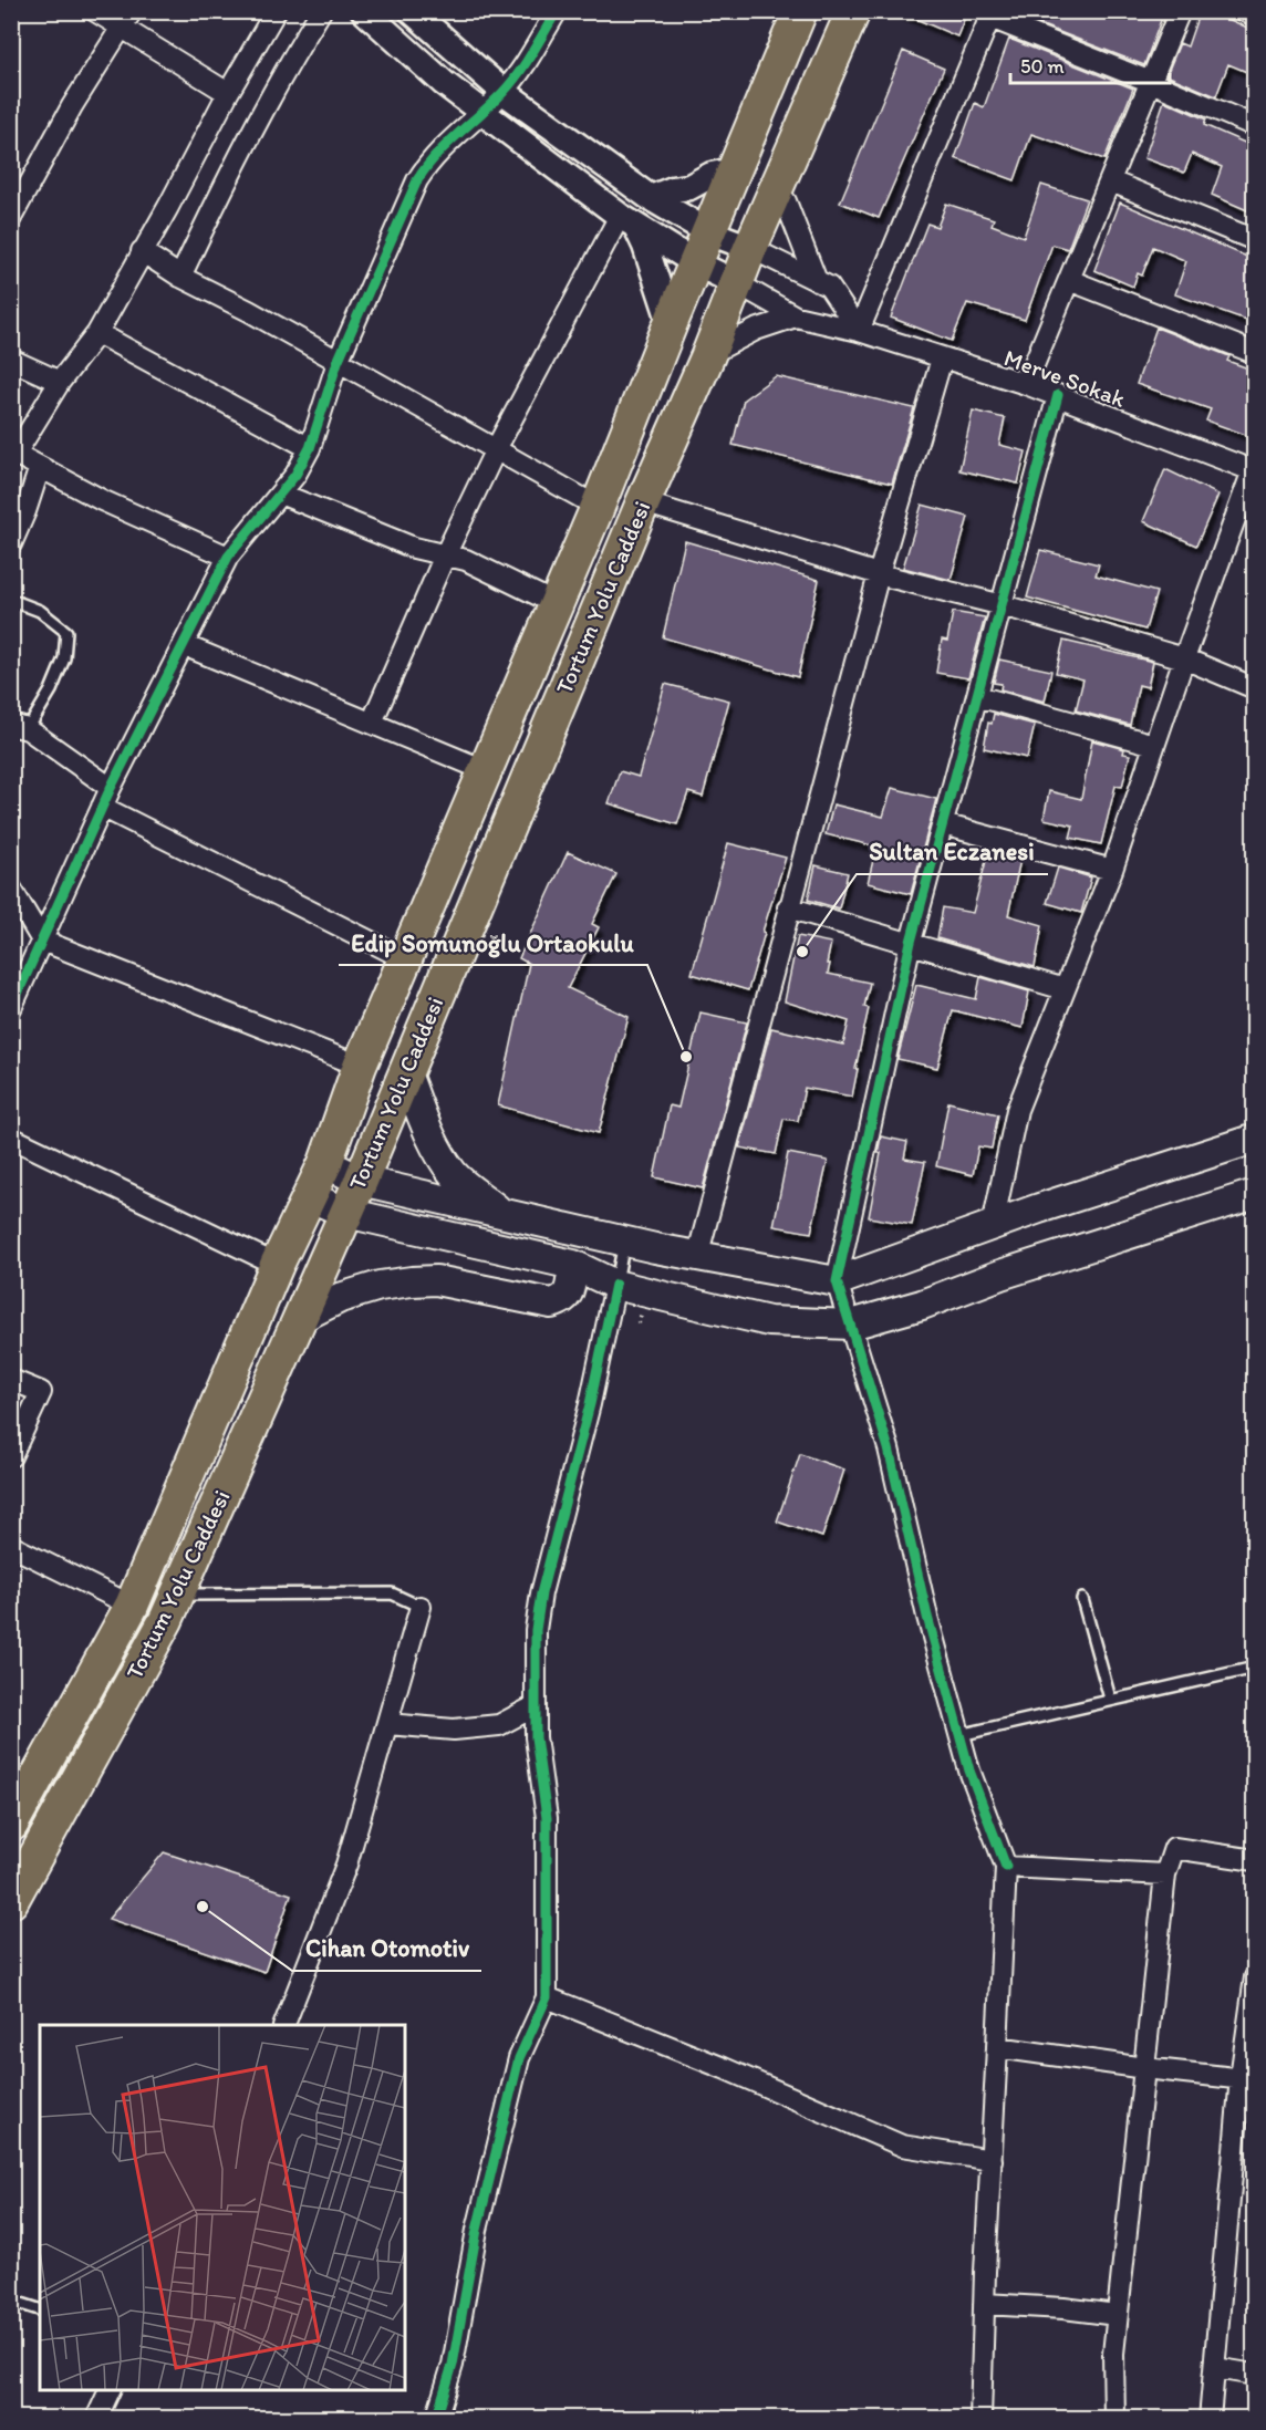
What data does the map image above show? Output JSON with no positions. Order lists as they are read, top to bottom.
{
  "streets": {
    "highway": ["Tortum Yolu Caddesi"],
    "street": ["Merve Sokak"]
  },
  "places": ["Sultan Eczanesi", "Edip Somunoğlu Ortaokulu", "Cihan Otomotiv"],
  "scale_bar": "50 m"
}
